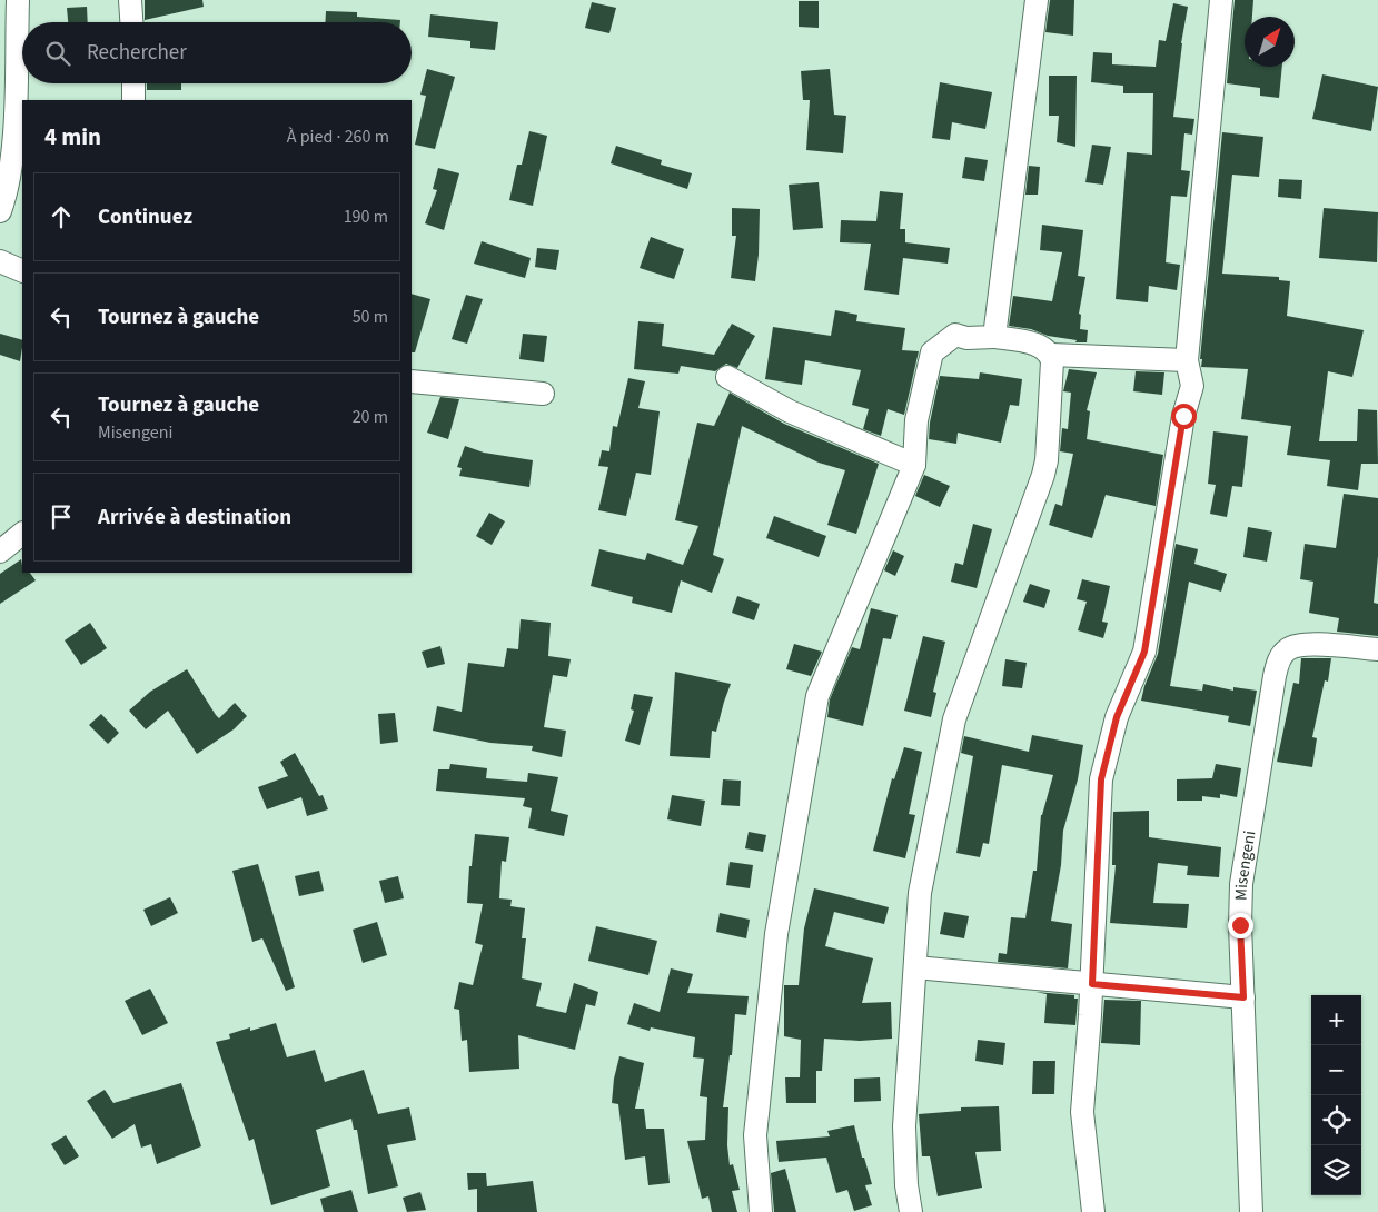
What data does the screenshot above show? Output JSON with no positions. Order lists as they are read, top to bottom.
{
  "streets": {
    "street": ["Misengeni"]
  },
  "north": "top right",
  "page": {
    "search": "Rechercher",
    "heading": ["4 min", "À pied · 260 m"],
    "list": [
      ["Continuez", "190 m"],
      ["Tournez à gauche", "50 m"],
      ["Tournez à gauche", "Misengeni", "20 m"],
      "Arrivée à destination"
    ],
    "map_buttons": ["+", "−"]
  }
}
